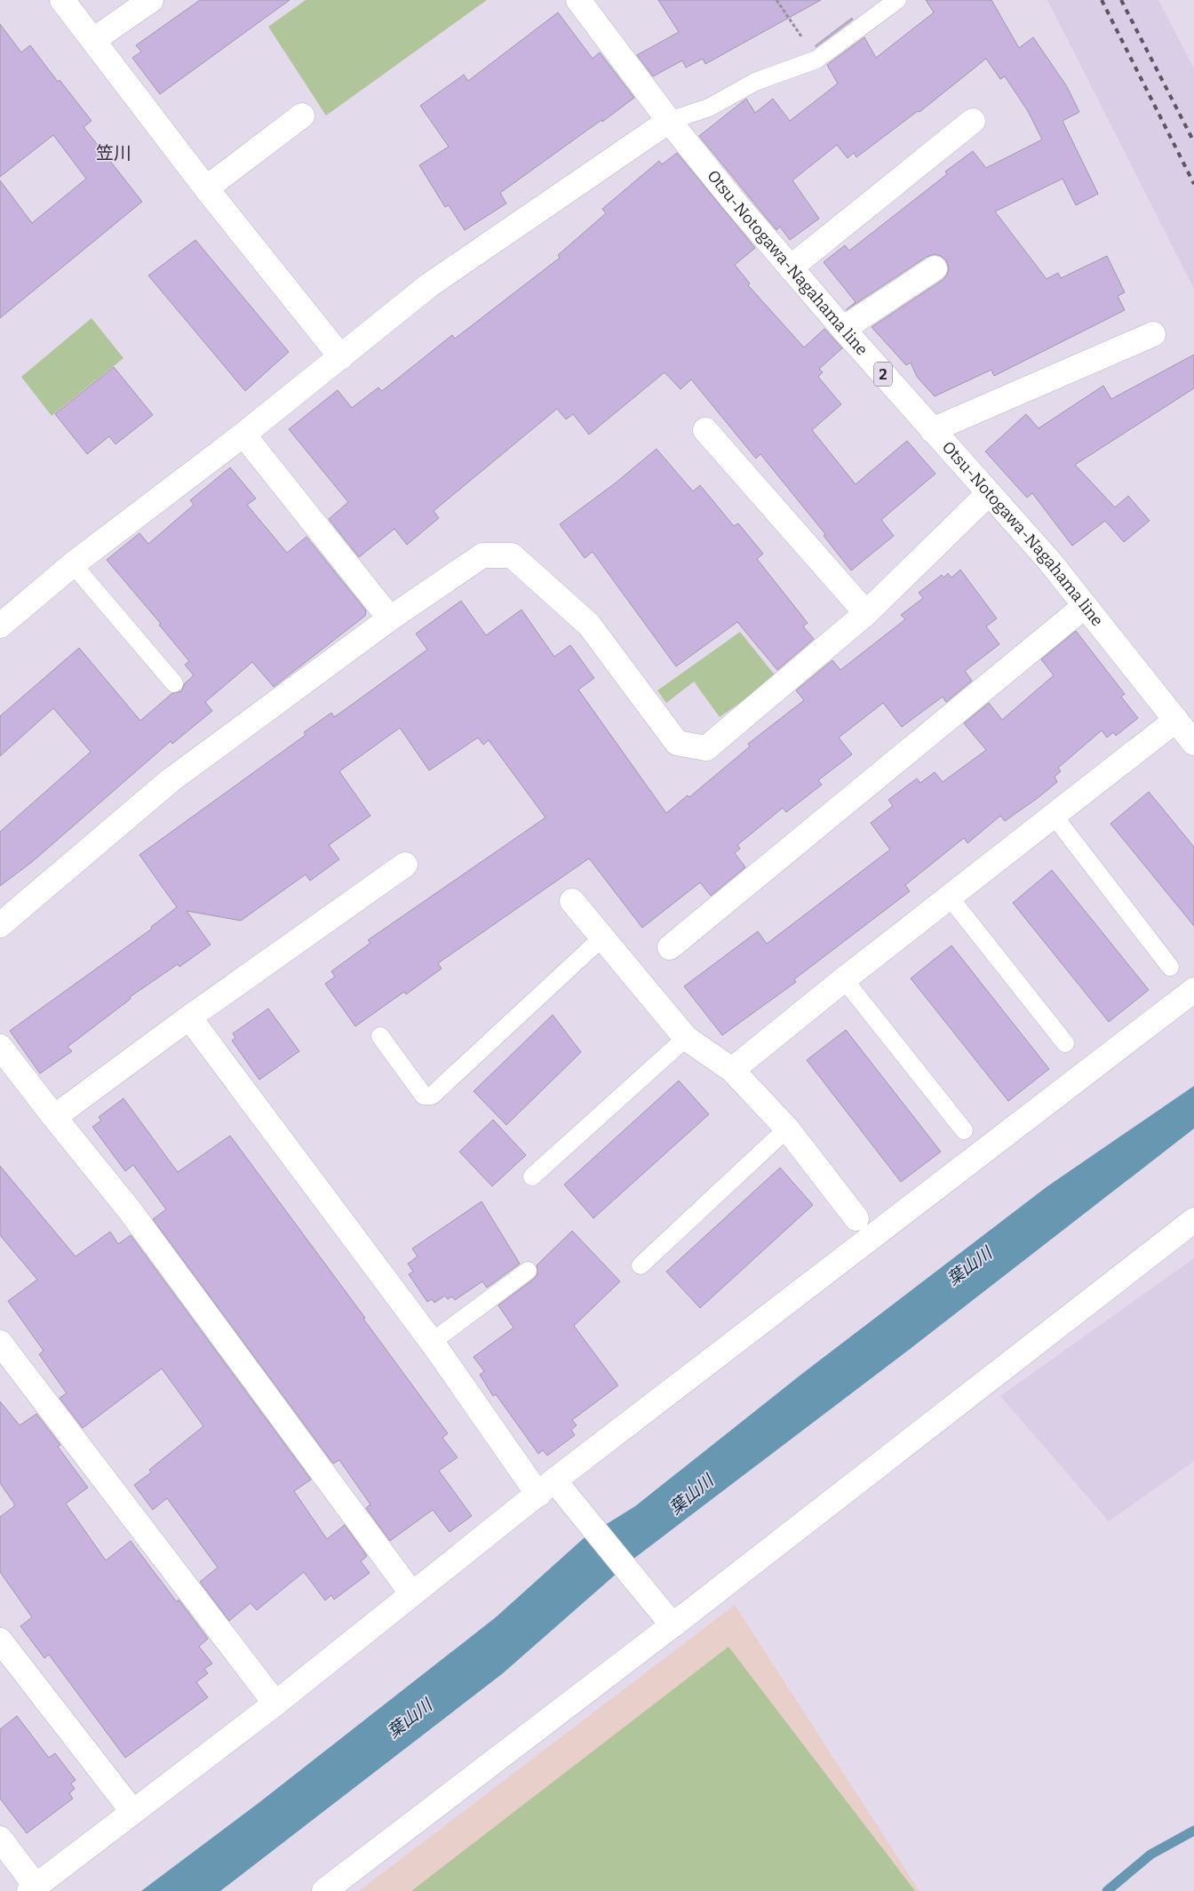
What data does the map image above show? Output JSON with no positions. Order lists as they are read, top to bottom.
{
  "streets": {
    "street": ["Otsu-Notogawa-Nagahama line", "2"]
  },
  "districts": ["笠川"],
  "water": ["葉山川"]
}
